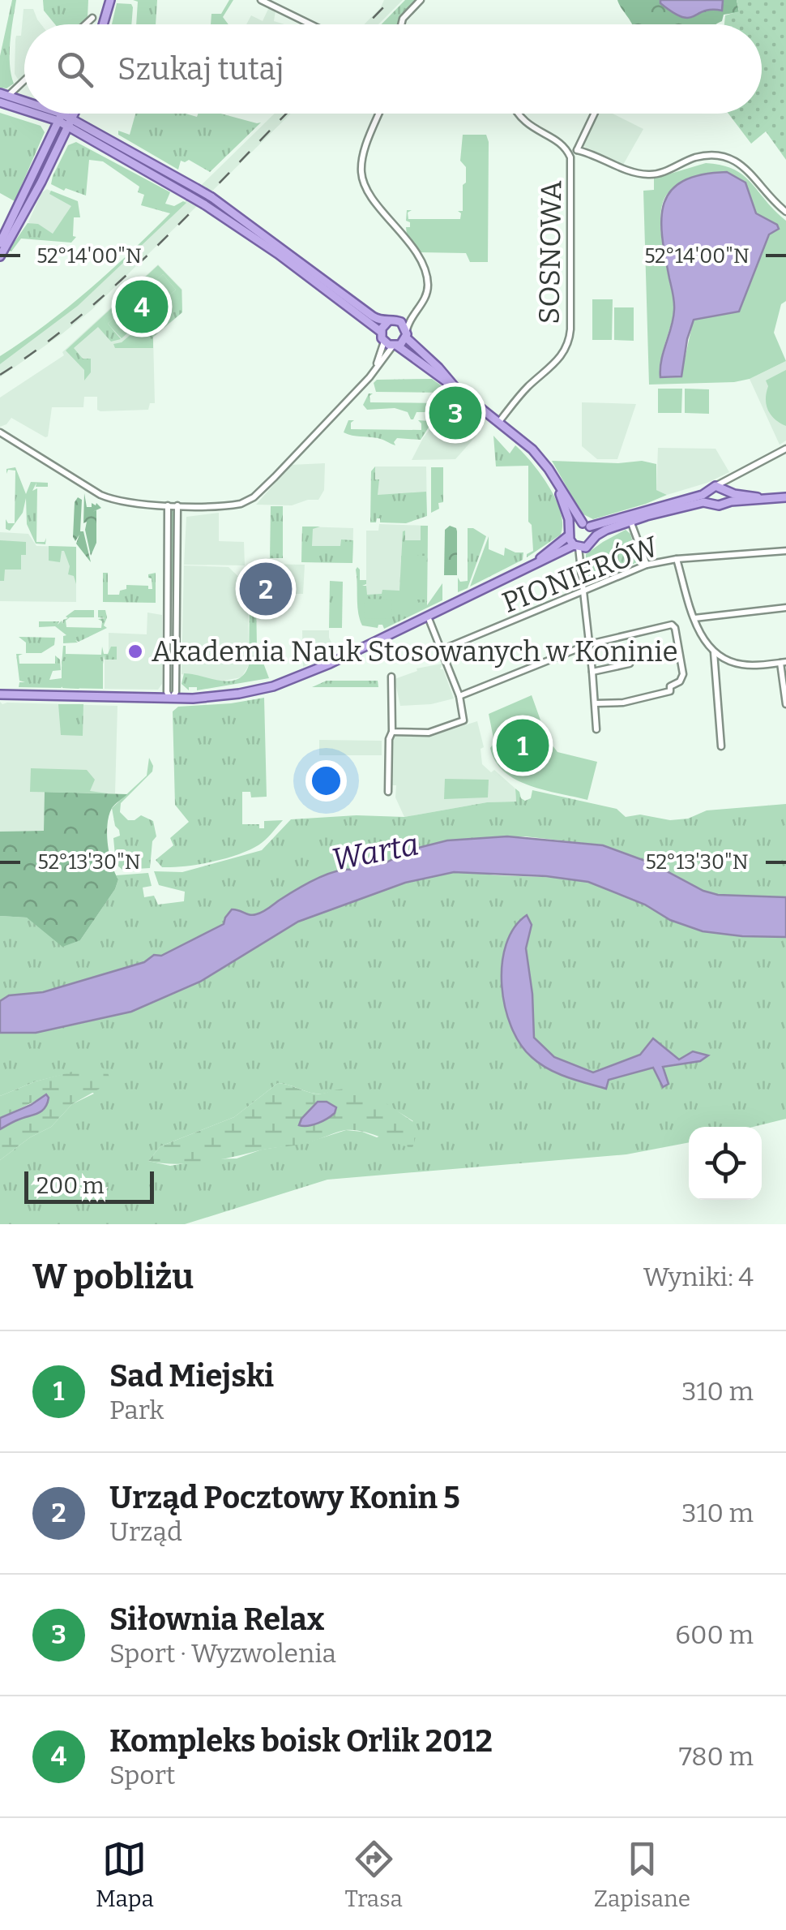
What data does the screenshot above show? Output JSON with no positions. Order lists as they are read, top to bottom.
{
  "streets": {
    "street": ["SOSNOWA", "PIONIERÓW"]
  },
  "water": ["Warta"],
  "places": ["Akademia Nauk Stosowanych w Koninie"],
  "scale_bar": "200 m",
  "page": {
    "search": "Szukaj tutaj",
    "pins": [
      "4",
      "3",
      "2",
      "1"
    ],
    "scale": "200 m",
    "heading": ["W pobliżu", "Wyniki: 4"],
    "list": [
      {
        "mark": "1",
        "name": "Sad Miejski",
        "note": "Park",
        "value": "310 m"
      },
      {
        "mark": "2",
        "name": "Urząd Pocztowy Konin 5",
        "note": "Urząd",
        "value": "310 m"
      },
      {
        "mark": "3",
        "name": "Siłownia Relax",
        "note": "Sport · Wyzwolenia",
        "value": "600 m"
      },
      {
        "mark": "4",
        "name": "Kompleks boisk Orlik 2012",
        "note": "Sport",
        "value": "780 m"
      }
    ],
    "nav": ["Mapa", "Trasa", "Zapisane"]
  },
  "coordinates": ["52°14'00\"N", "52°13'30\"N"]
}
